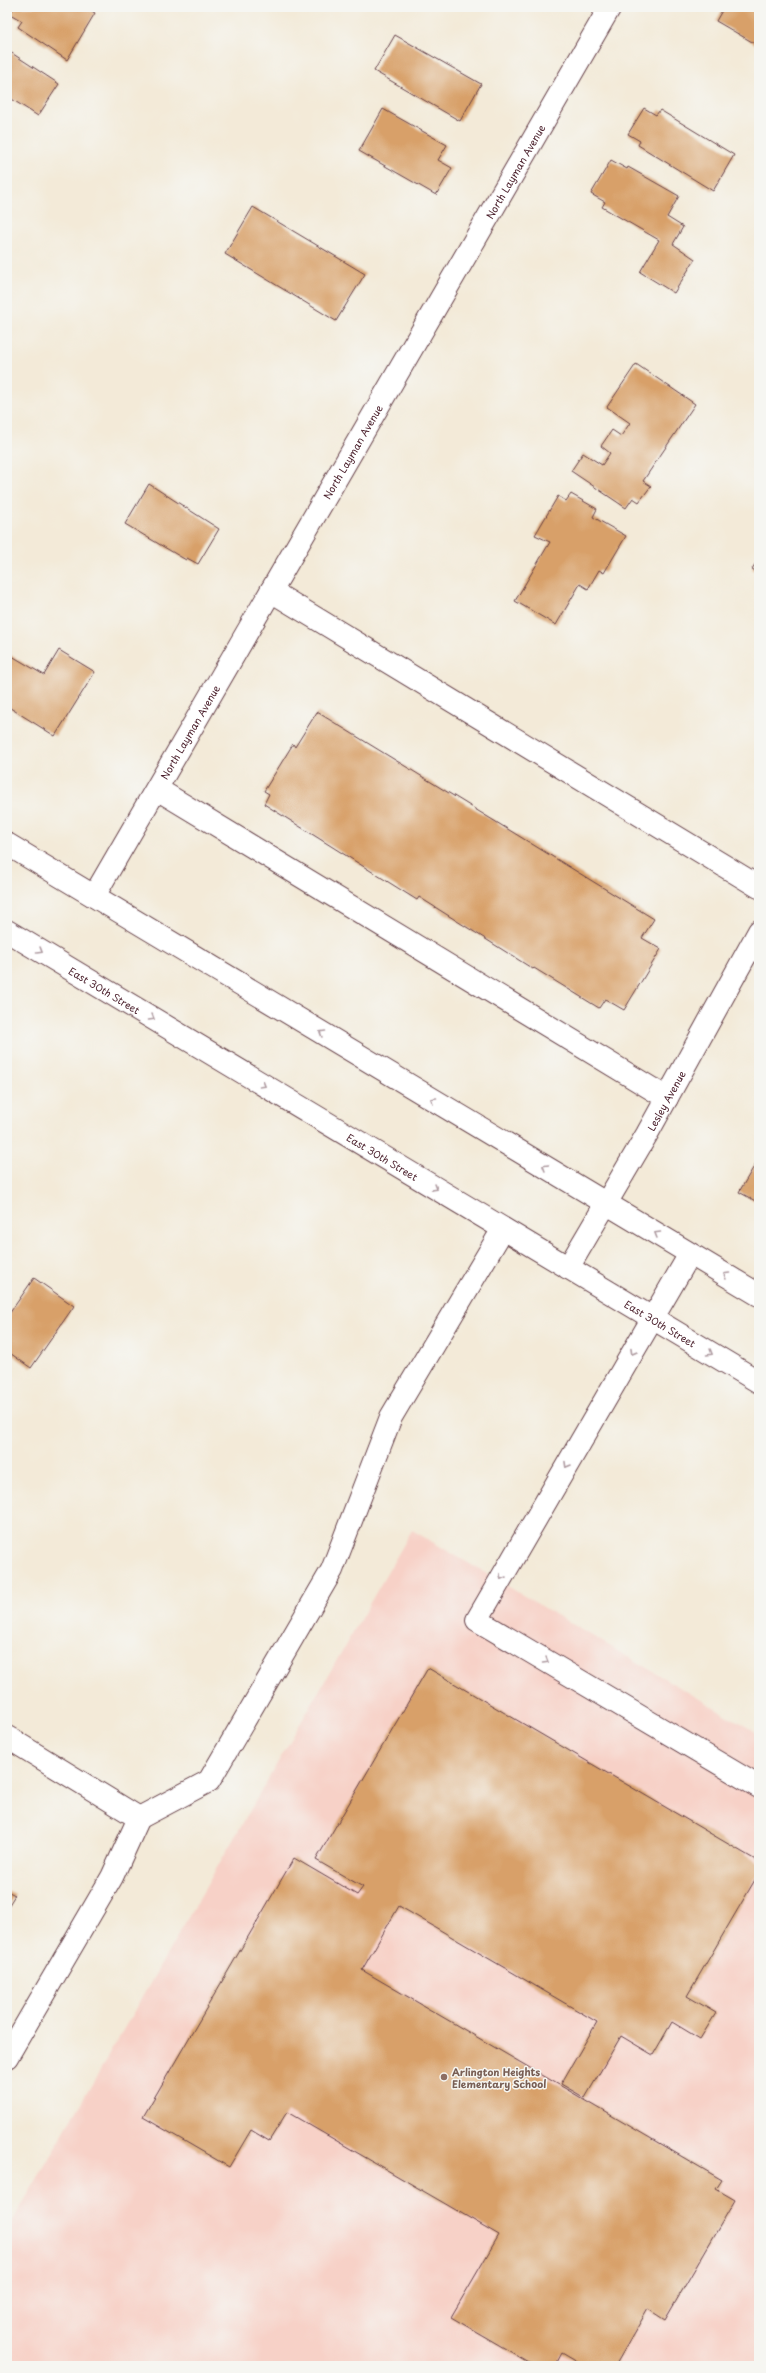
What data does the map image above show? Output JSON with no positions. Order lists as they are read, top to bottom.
{
  "streets": {
    "main road": ["North Layman Avenue", "East 30th Street", "Lesley Avenue"]
  },
  "crossings": [
    ["East 30th Street", "Lesley Avenue"]
  ],
  "places": ["Arlington Heights Elementary School"]
}
